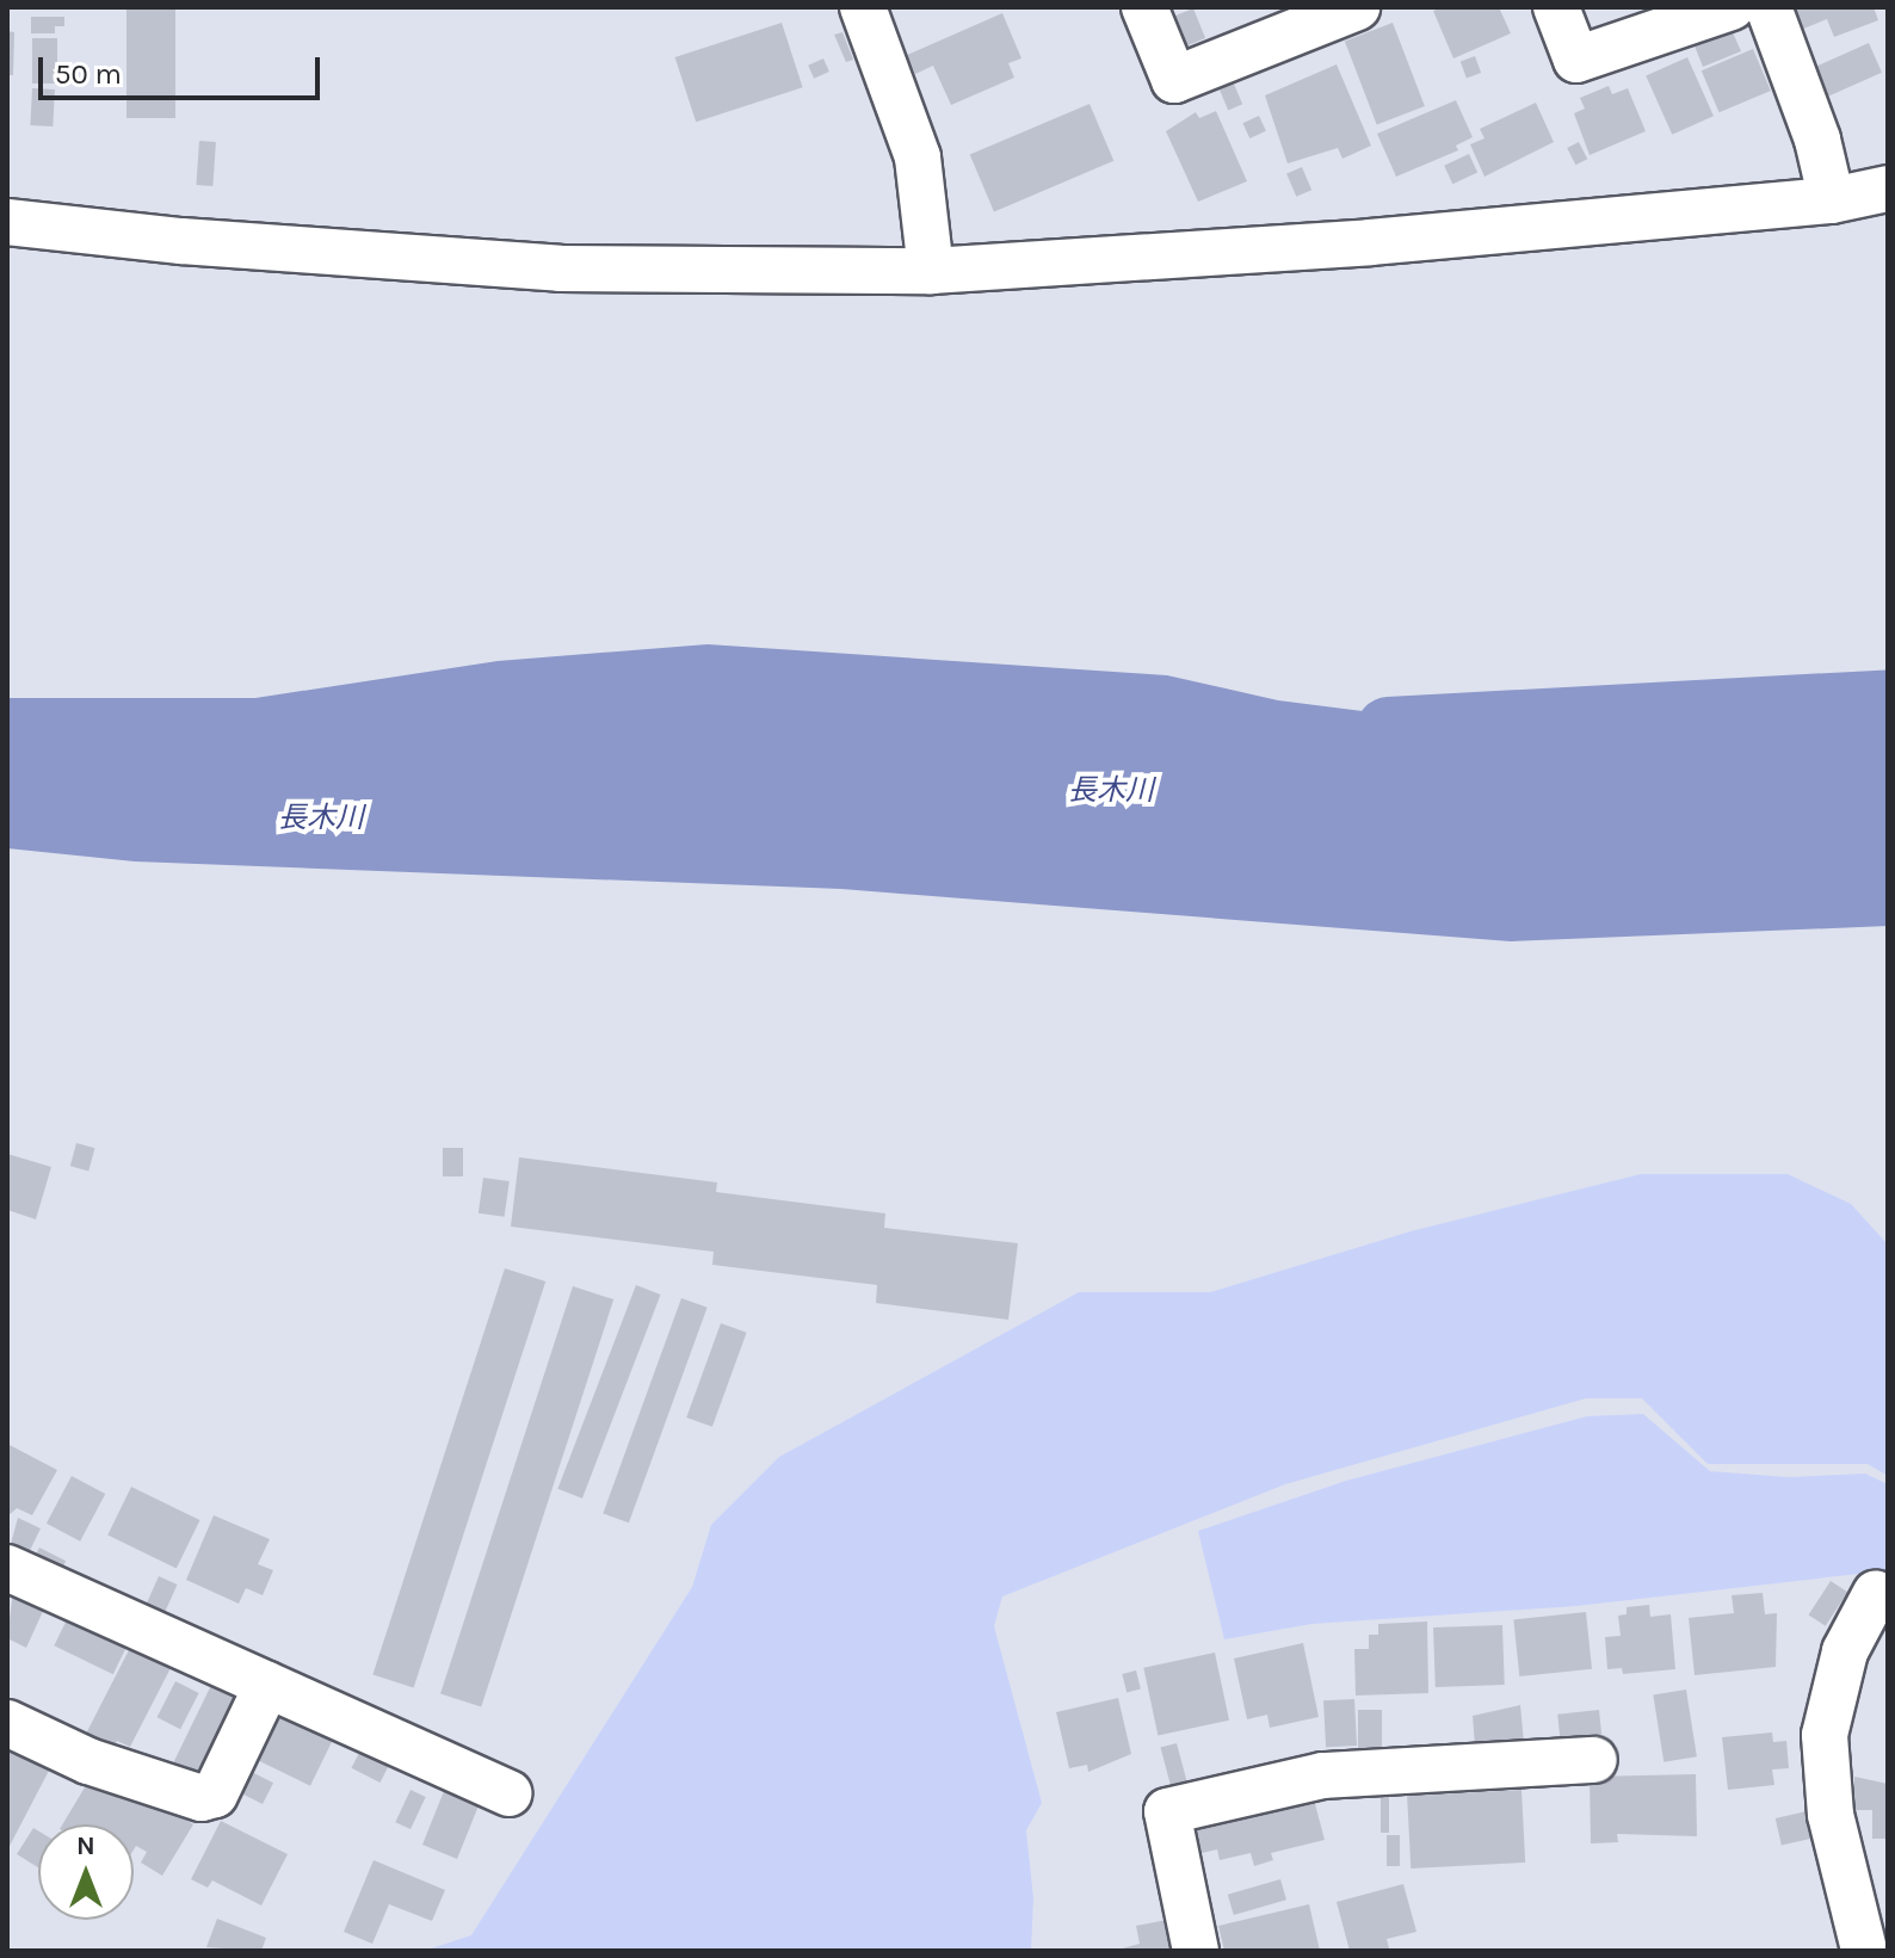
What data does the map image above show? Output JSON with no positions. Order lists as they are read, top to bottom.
{
  "water": ["長木川"],
  "scale_bar": "50 m",
  "north": "top"
}
